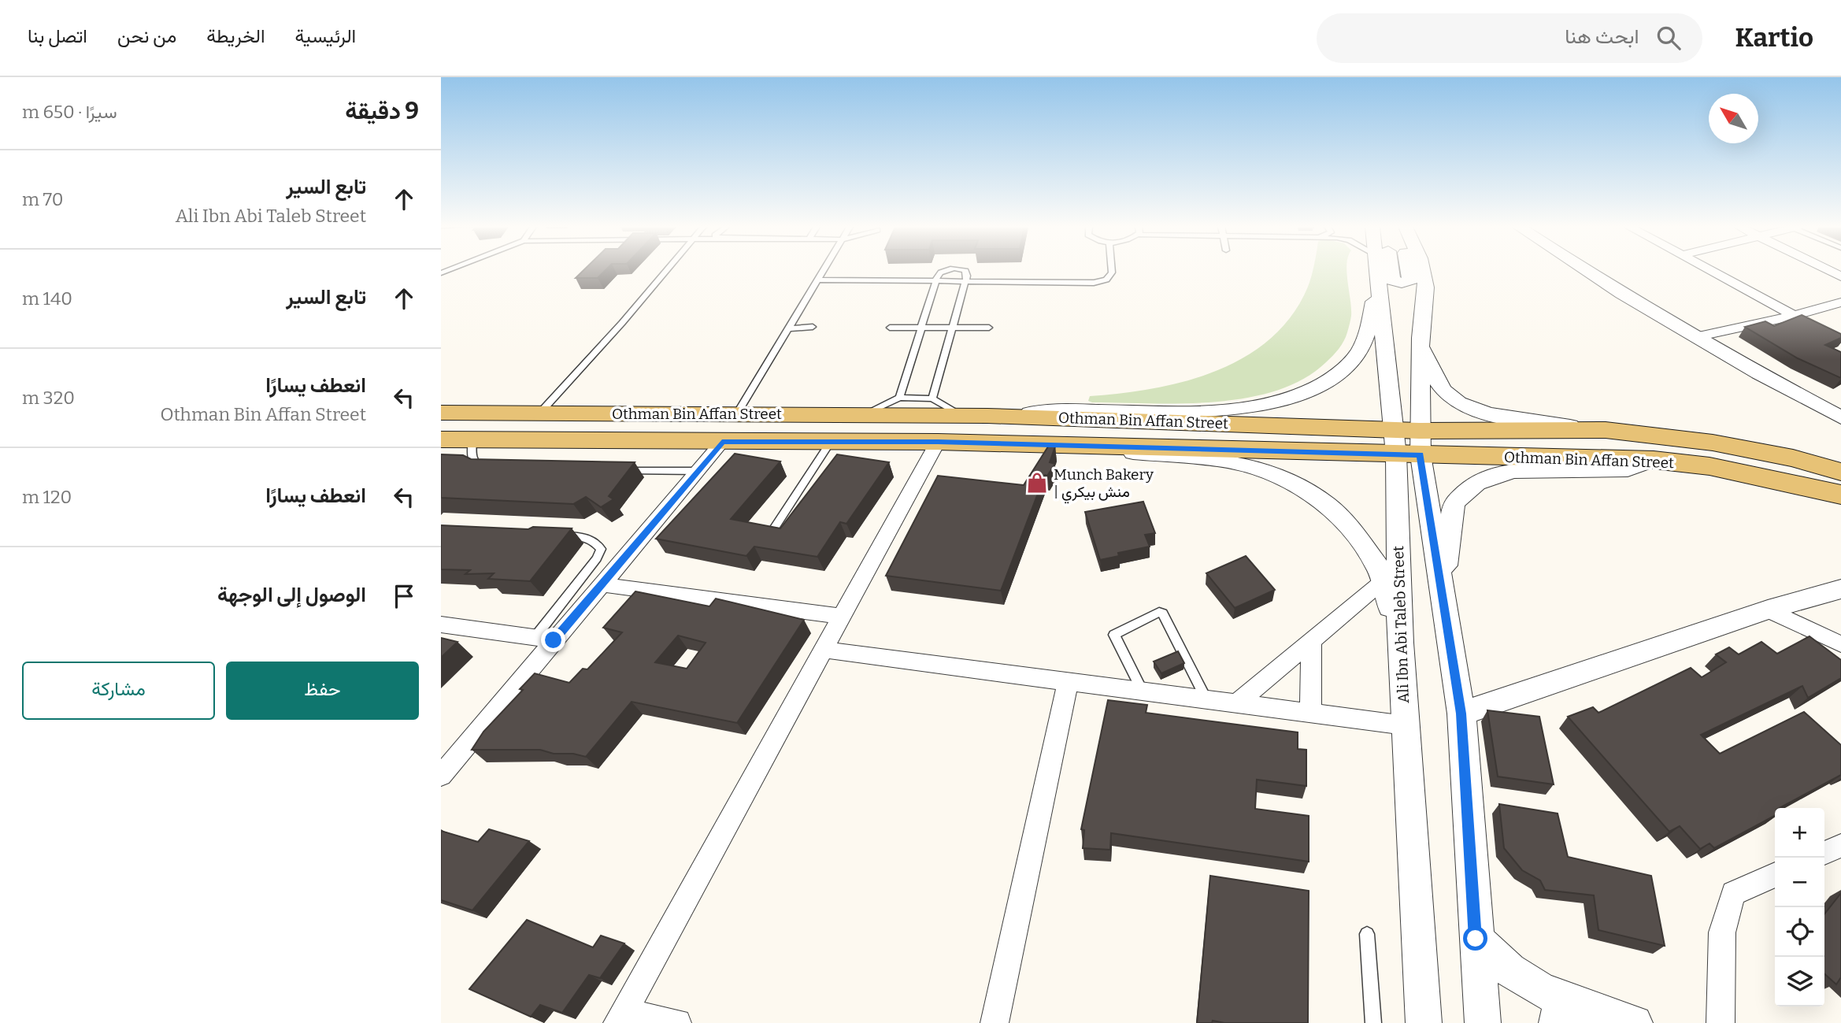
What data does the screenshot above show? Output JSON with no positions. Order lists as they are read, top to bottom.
{
  "streets": {
    "main road": ["Othman Bin Affan Street"],
    "street": ["Ali Ibn Abi Taleb Street"]
  },
  "crossings": [
    ["Othman Bin Affan Street", "Ali Ibn Abi Taleb Street"]
  ],
  "places": {
    "shop": ["Munch Bakery | منش بيكري"]
  },
  "north": "top left",
  "page": {
    "header": "Kartio",
    "search": "ابحث هنا",
    "nav": [
      "الرئيسية",
      "الخريطة",
      "من نحن",
      "اتصل بنا"
    ],
    "heading": ["9 دقيقة", "سيرًا · 650 m"],
    "list": [
      ["تابع السير", "Ali Ibn Abi Taleb Street", "70 m"],
      ["تابع السير", "140 m"],
      ["انعطف يسارًا", "Othman Bin Affan Street", "320 m"],
      ["انعطف يسارًا", "120 m"],
      "الوصول إلى الوجهة"
    ],
    "buttons": ["حفظ", "مشاركة"],
    "map_buttons": ["+", "−"]
  }
}
